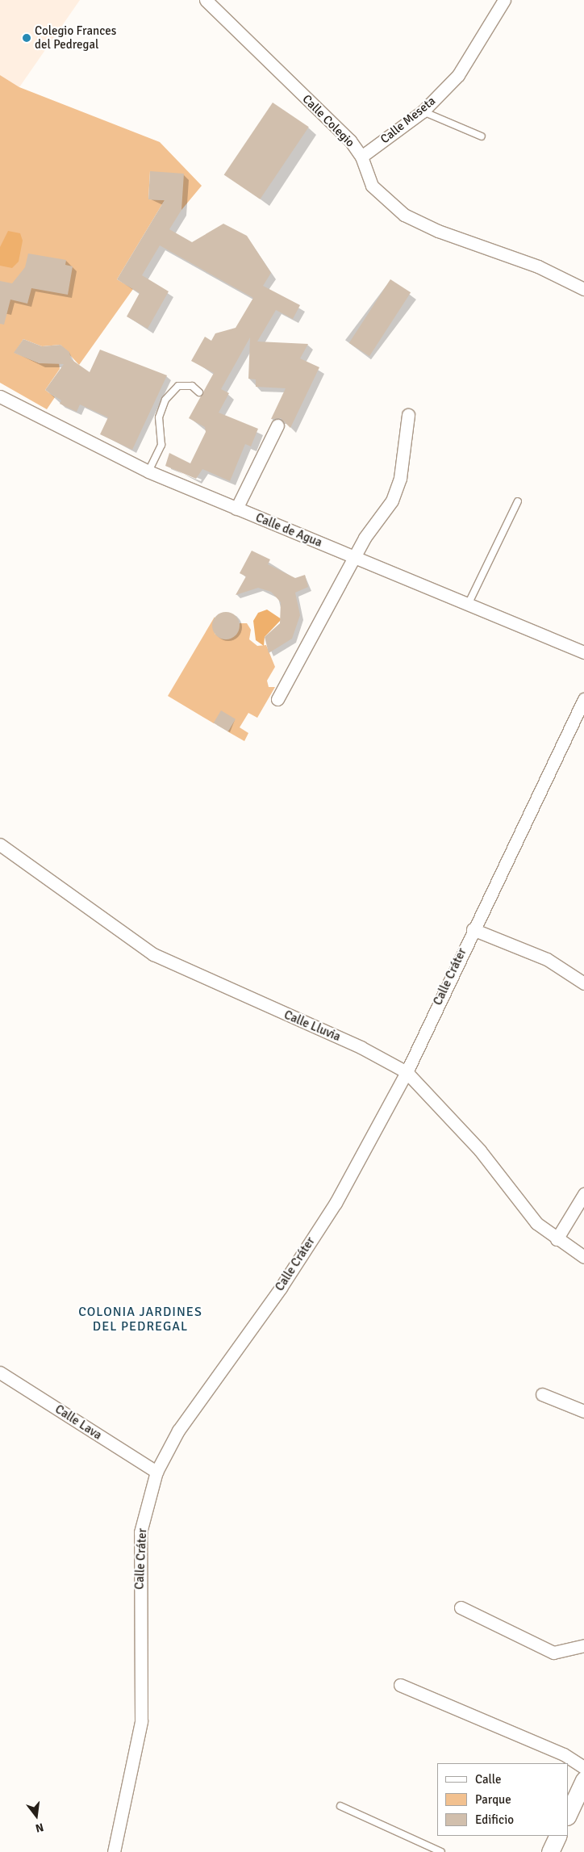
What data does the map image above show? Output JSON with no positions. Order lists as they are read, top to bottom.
{
  "streets": {
    "street": [
      "Calle Meseta",
      "Calle Colegio",
      "Calle de Agua",
      "Calle Cráter",
      "Calle Lluvia",
      "Calle Lava"
    ]
  },
  "crossings": [
    ["Calle Meseta", "Calle Colegio"],
    ["Calle Cráter", "Calle Lluvia"],
    ["Calle Cráter", "Calle Lava"]
  ],
  "districts": ["COLONIA JARDINES DEL PEDREGAL"],
  "places": ["Colegio Frances del Pedregal"],
  "legend": ["Calle", "Parque", "Edificio"],
  "north": "bottom"
}
